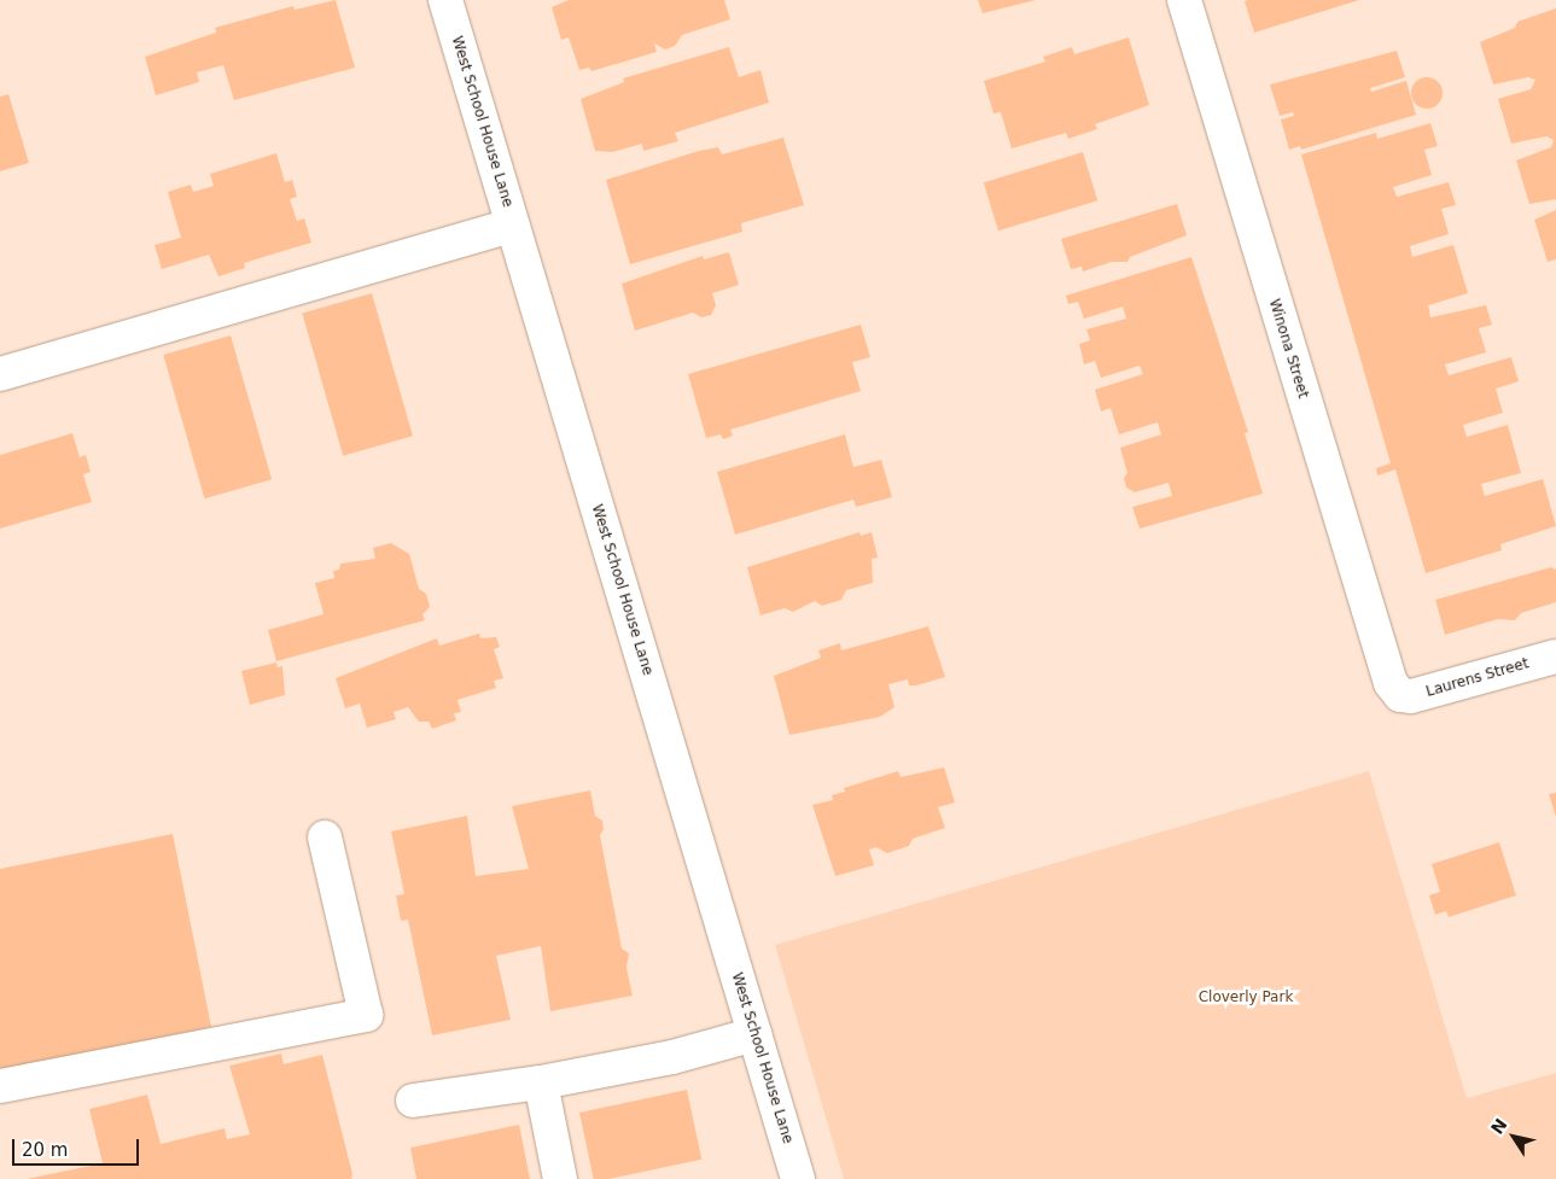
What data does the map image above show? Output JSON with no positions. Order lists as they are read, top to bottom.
{
  "streets": {
    "street": ["West School House Lane", "Winona Street", "Laurens Street"]
  },
  "crossings": [
    ["Winona Street", "Laurens Street"]
  ],
  "parks": ["Cloverly Park"],
  "scale_bar": "20 m",
  "north": "top left"
}
